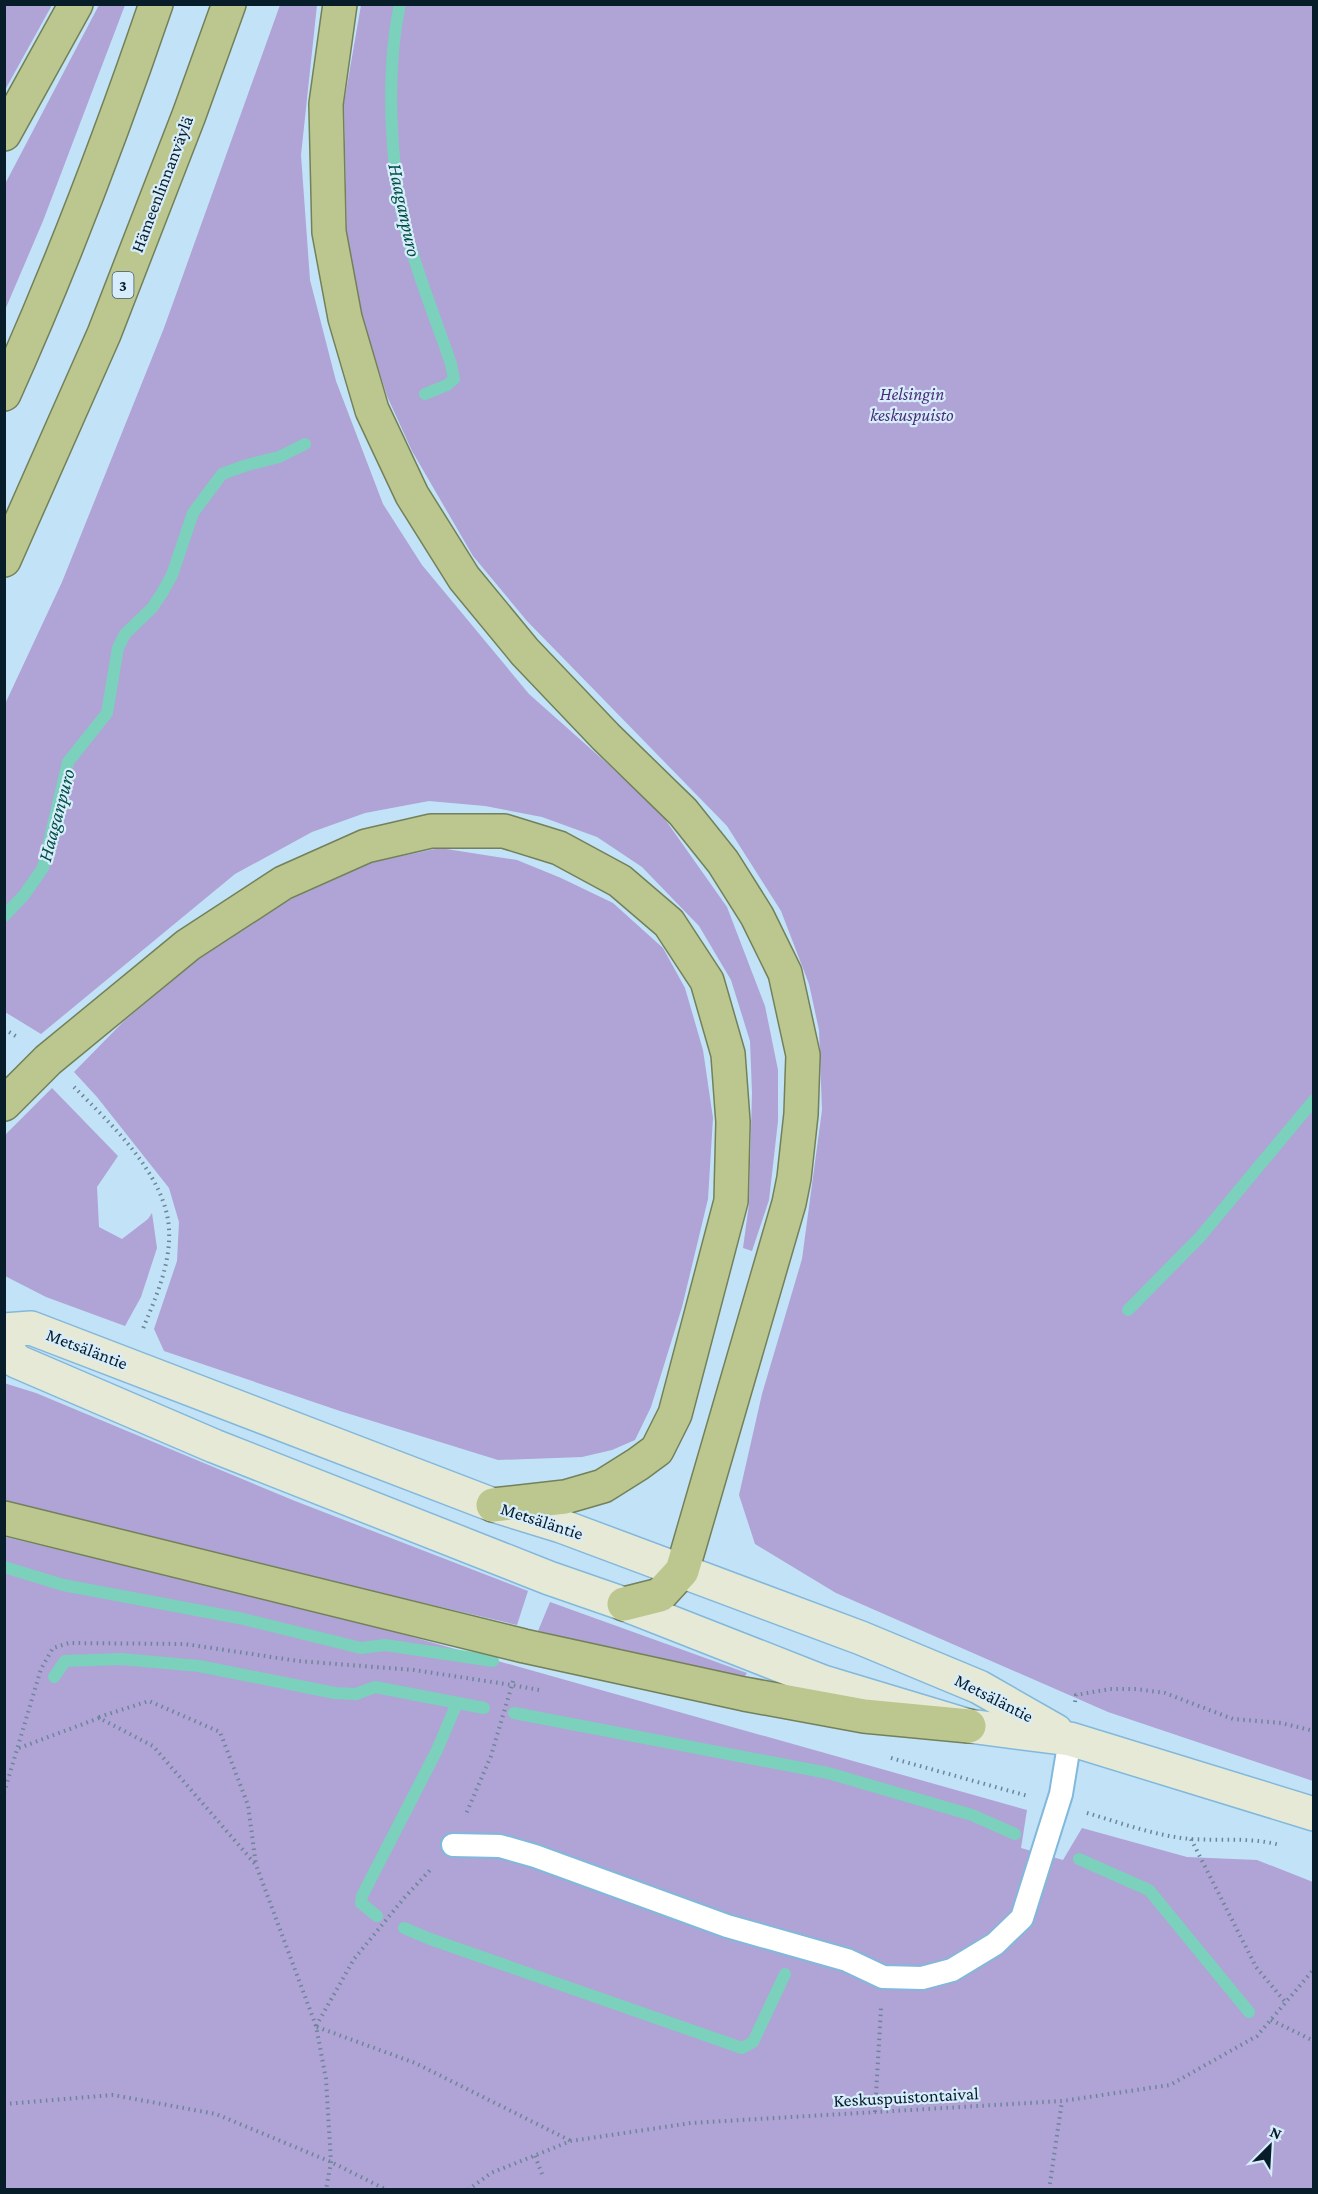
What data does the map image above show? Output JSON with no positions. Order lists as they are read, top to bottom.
{
  "streets": {
    "highway": ["Hämeenlinnanväylä", "3"],
    "main road": ["Metsäläntie"],
    "path": ["Keskuspuistontaival"]
  },
  "water": ["Haaganpuro"],
  "parks": ["Helsingin keskuspuisto"],
  "north": "top right"
}
